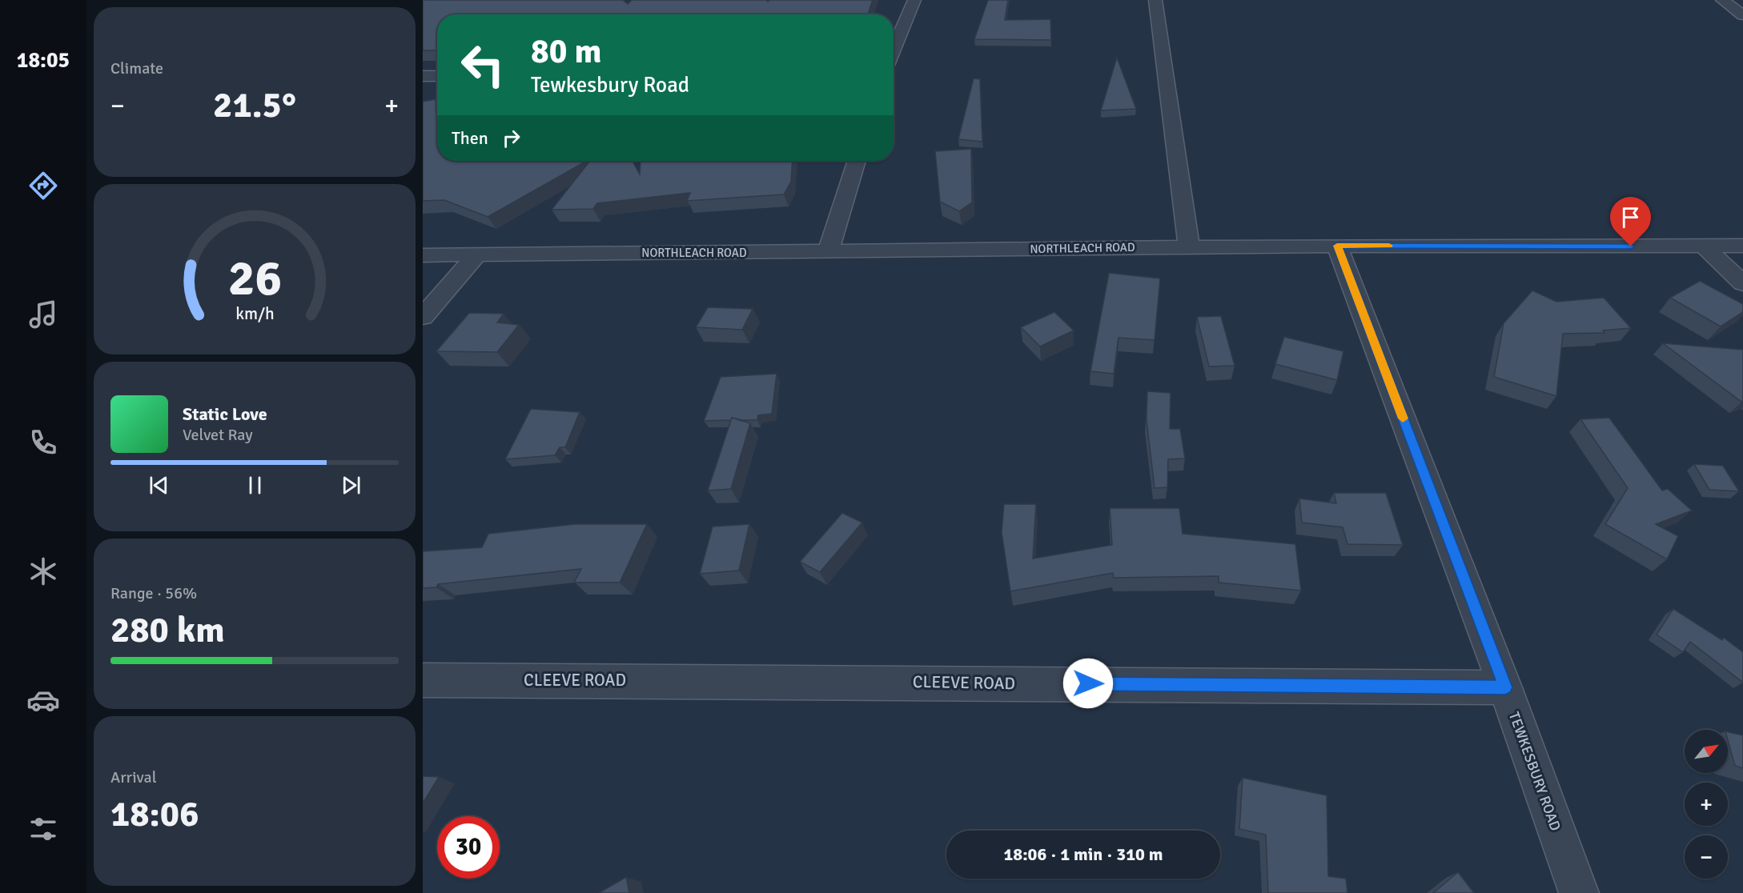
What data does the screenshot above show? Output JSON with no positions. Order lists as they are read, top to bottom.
{
  "streets": {
    "street": ["NORTHLEACH ROAD", "CLEEVE ROAD", "TEWKESBURY ROAD"]
  },
  "crossings": [
    ["NORTHLEACH ROAD", "TEWKESBURY ROAD"],
    ["CLEEVE ROAD", "TEWKESBURY ROAD"]
  ],
  "north": "top right",
  "page": {
    "tabs": "18:05",
    "tile": [
      "Climate",
      ["Range · 56%", "280 km"],
      ["Arrival", "18:06"]
    ],
    "turn": ["80 m", "Tewkesbury Road"],
    "heat": ["−", "21.5°", "+"],
    "then": "Then",
    "song": ["Static Love", "Velvet Ray"],
    "map_buttons": ["+", "−"],
    "limit": "30",
    "trip": "18:06 · 1 min · 310 m",
    "gauge": ["26", "km/h"]
  }
}
